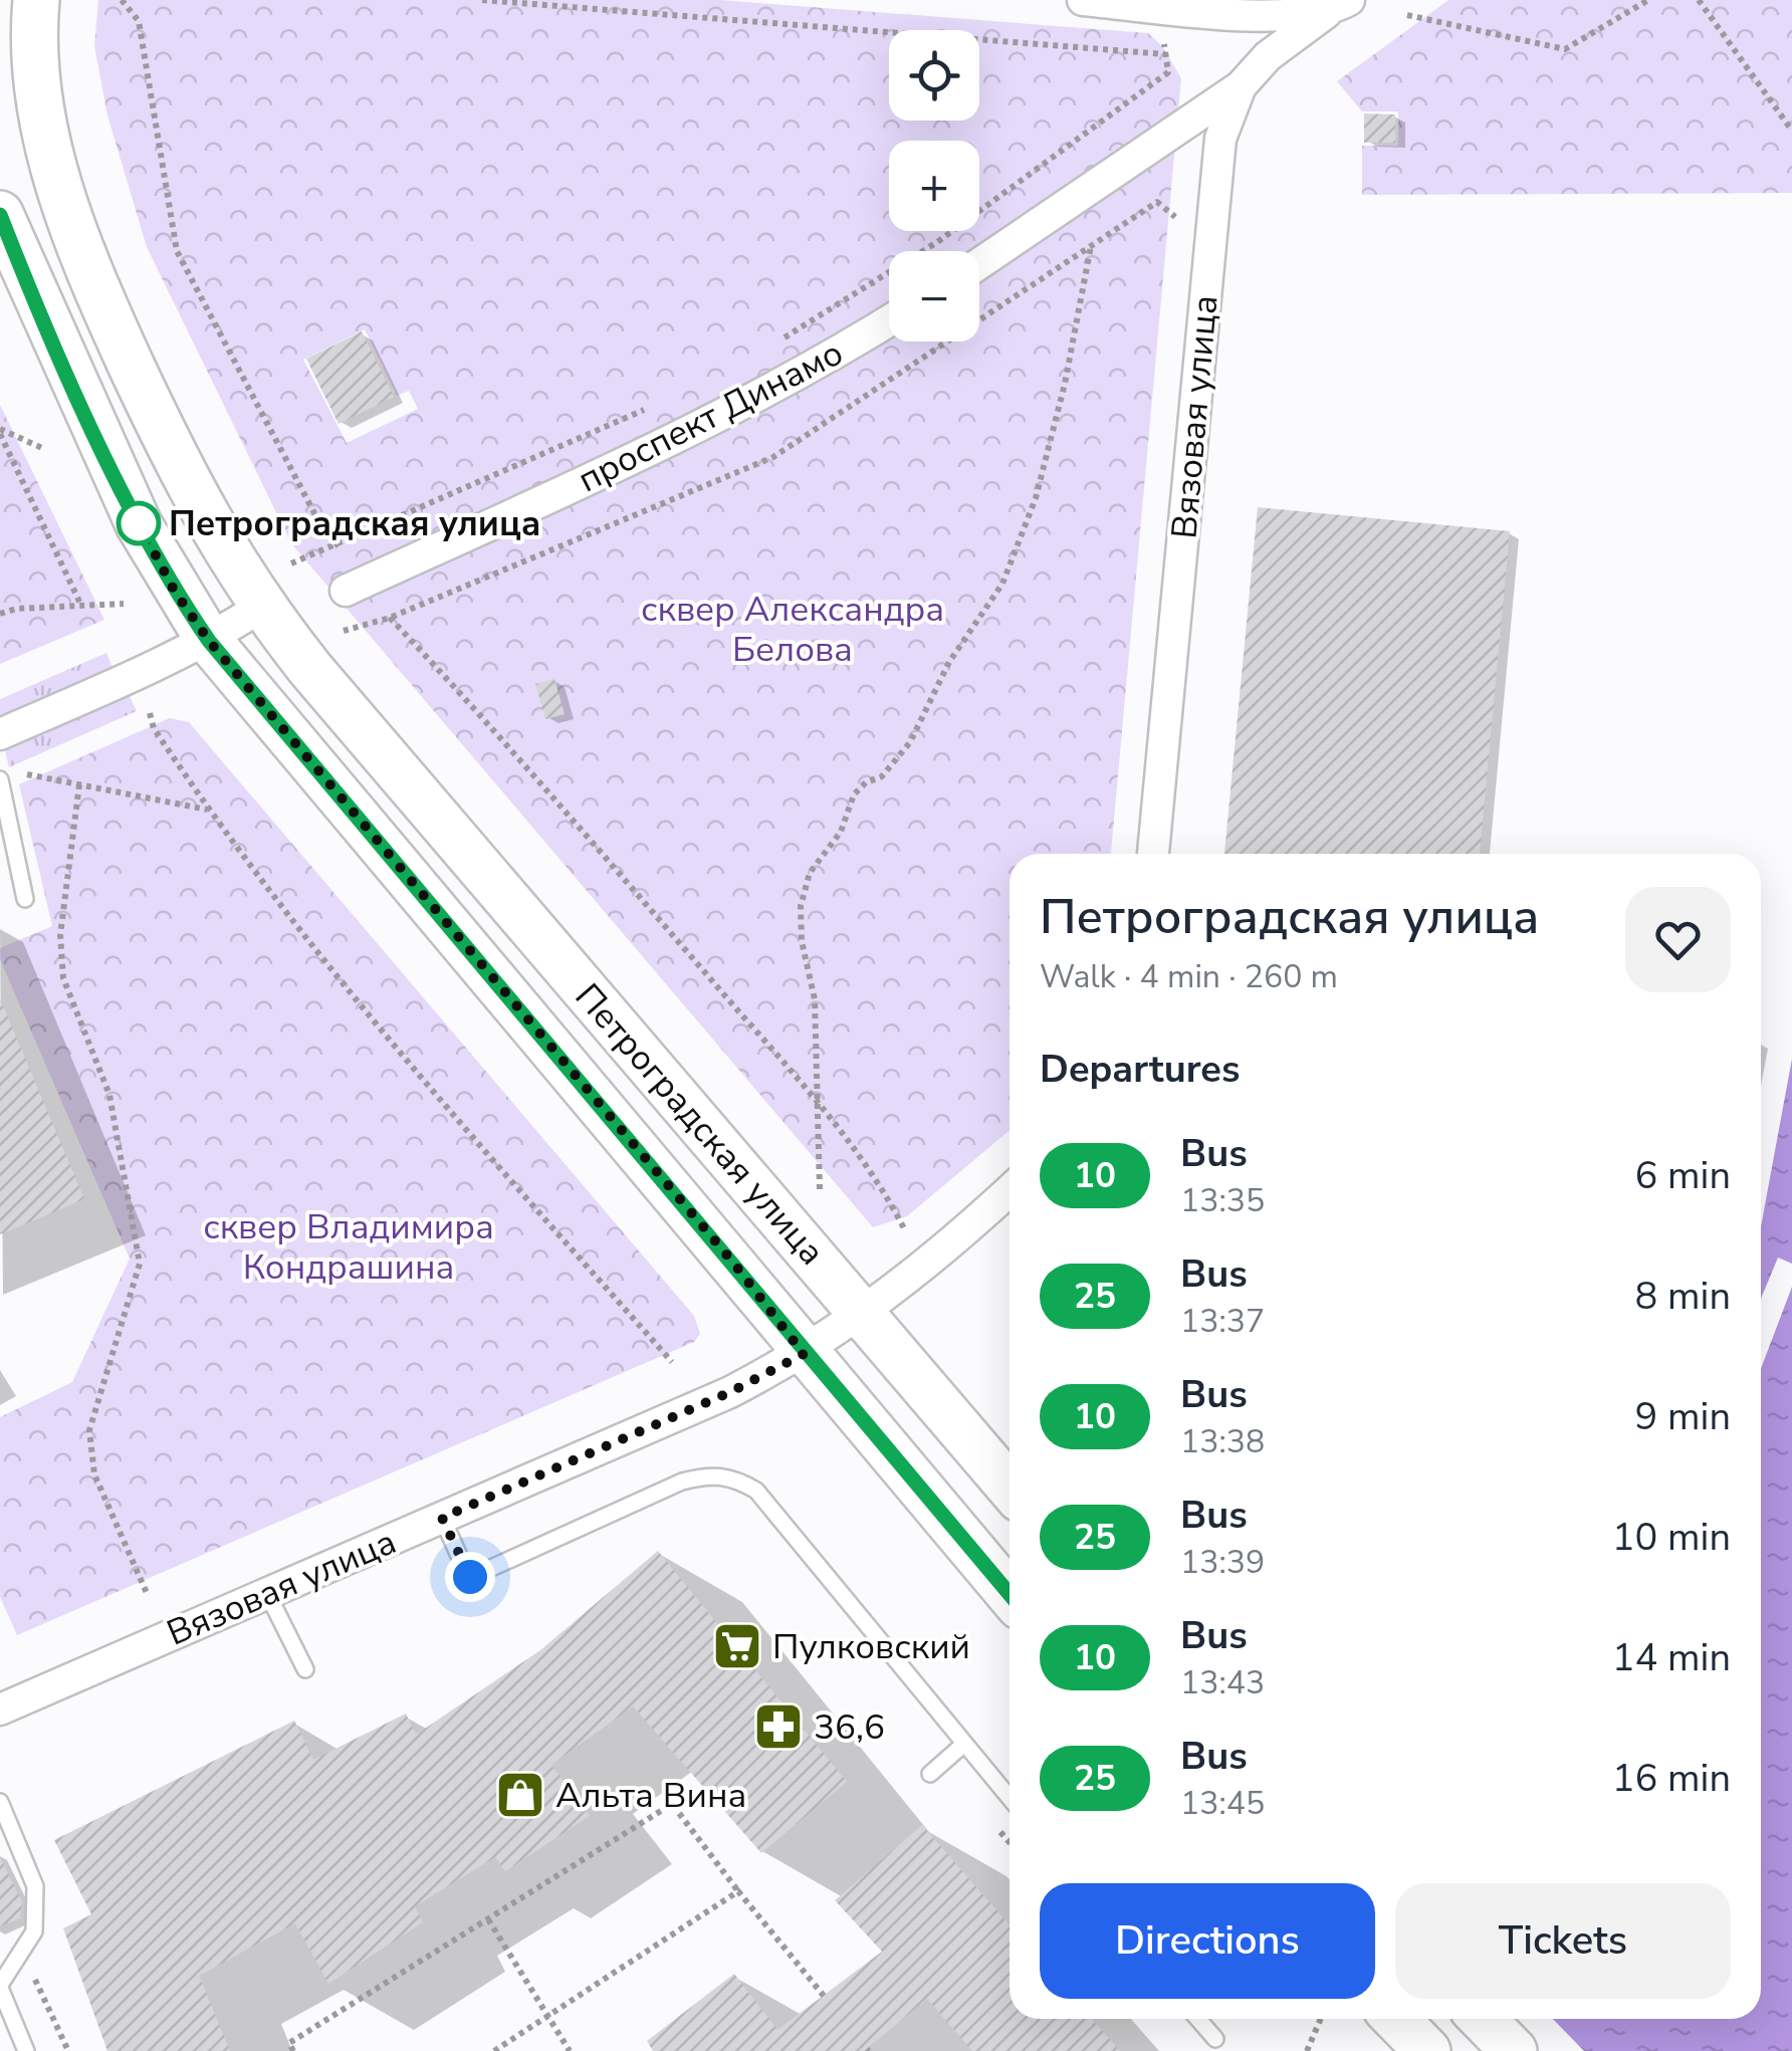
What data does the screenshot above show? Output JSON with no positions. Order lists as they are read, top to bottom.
{
  "streets": {
    "street": ["проспект Динамо", "Вязовая улица", "Петроградская улица"]
  },
  "crossings": [
    ["Вязовая улица", "Петроградская улица"]
  ],
  "parks": ["сквер Александра Белова", "сквер Владимира Кондрашина"],
  "places": {
    "other": ["Петроградская улица"],
    "supermarket": ["Пулковский"],
    "pharmacy": ["36,6"],
    "shop": ["Альта Вина"]
  },
  "lines": ["bus line 10"],
  "page": {
    "map_buttons": ["+", "−"],
    "heading": [
      ["Петроградская улица", "Walk · 4 min · 260 m"],
      "Departures"
    ],
    "list": [
      {
        "mark": "10",
        "name": "Bus",
        "note": "13:35",
        "value": "6 min"
      },
      {
        "mark": "25",
        "name": "Bus",
        "note": "13:37",
        "value": "8 min"
      },
      {
        "mark": "10",
        "name": "Bus",
        "note": "13:38",
        "value": "9 min"
      },
      {
        "mark": "25",
        "name": "Bus",
        "note": "13:39",
        "value": "10 min"
      },
      {
        "mark": "10",
        "name": "Bus",
        "note": "13:43",
        "value": "14 min"
      },
      {
        "mark": "25",
        "name": "Bus",
        "note": "13:45",
        "value": "16 min"
      }
    ],
    "buttons": ["Directions", "Tickets"]
  }
}
